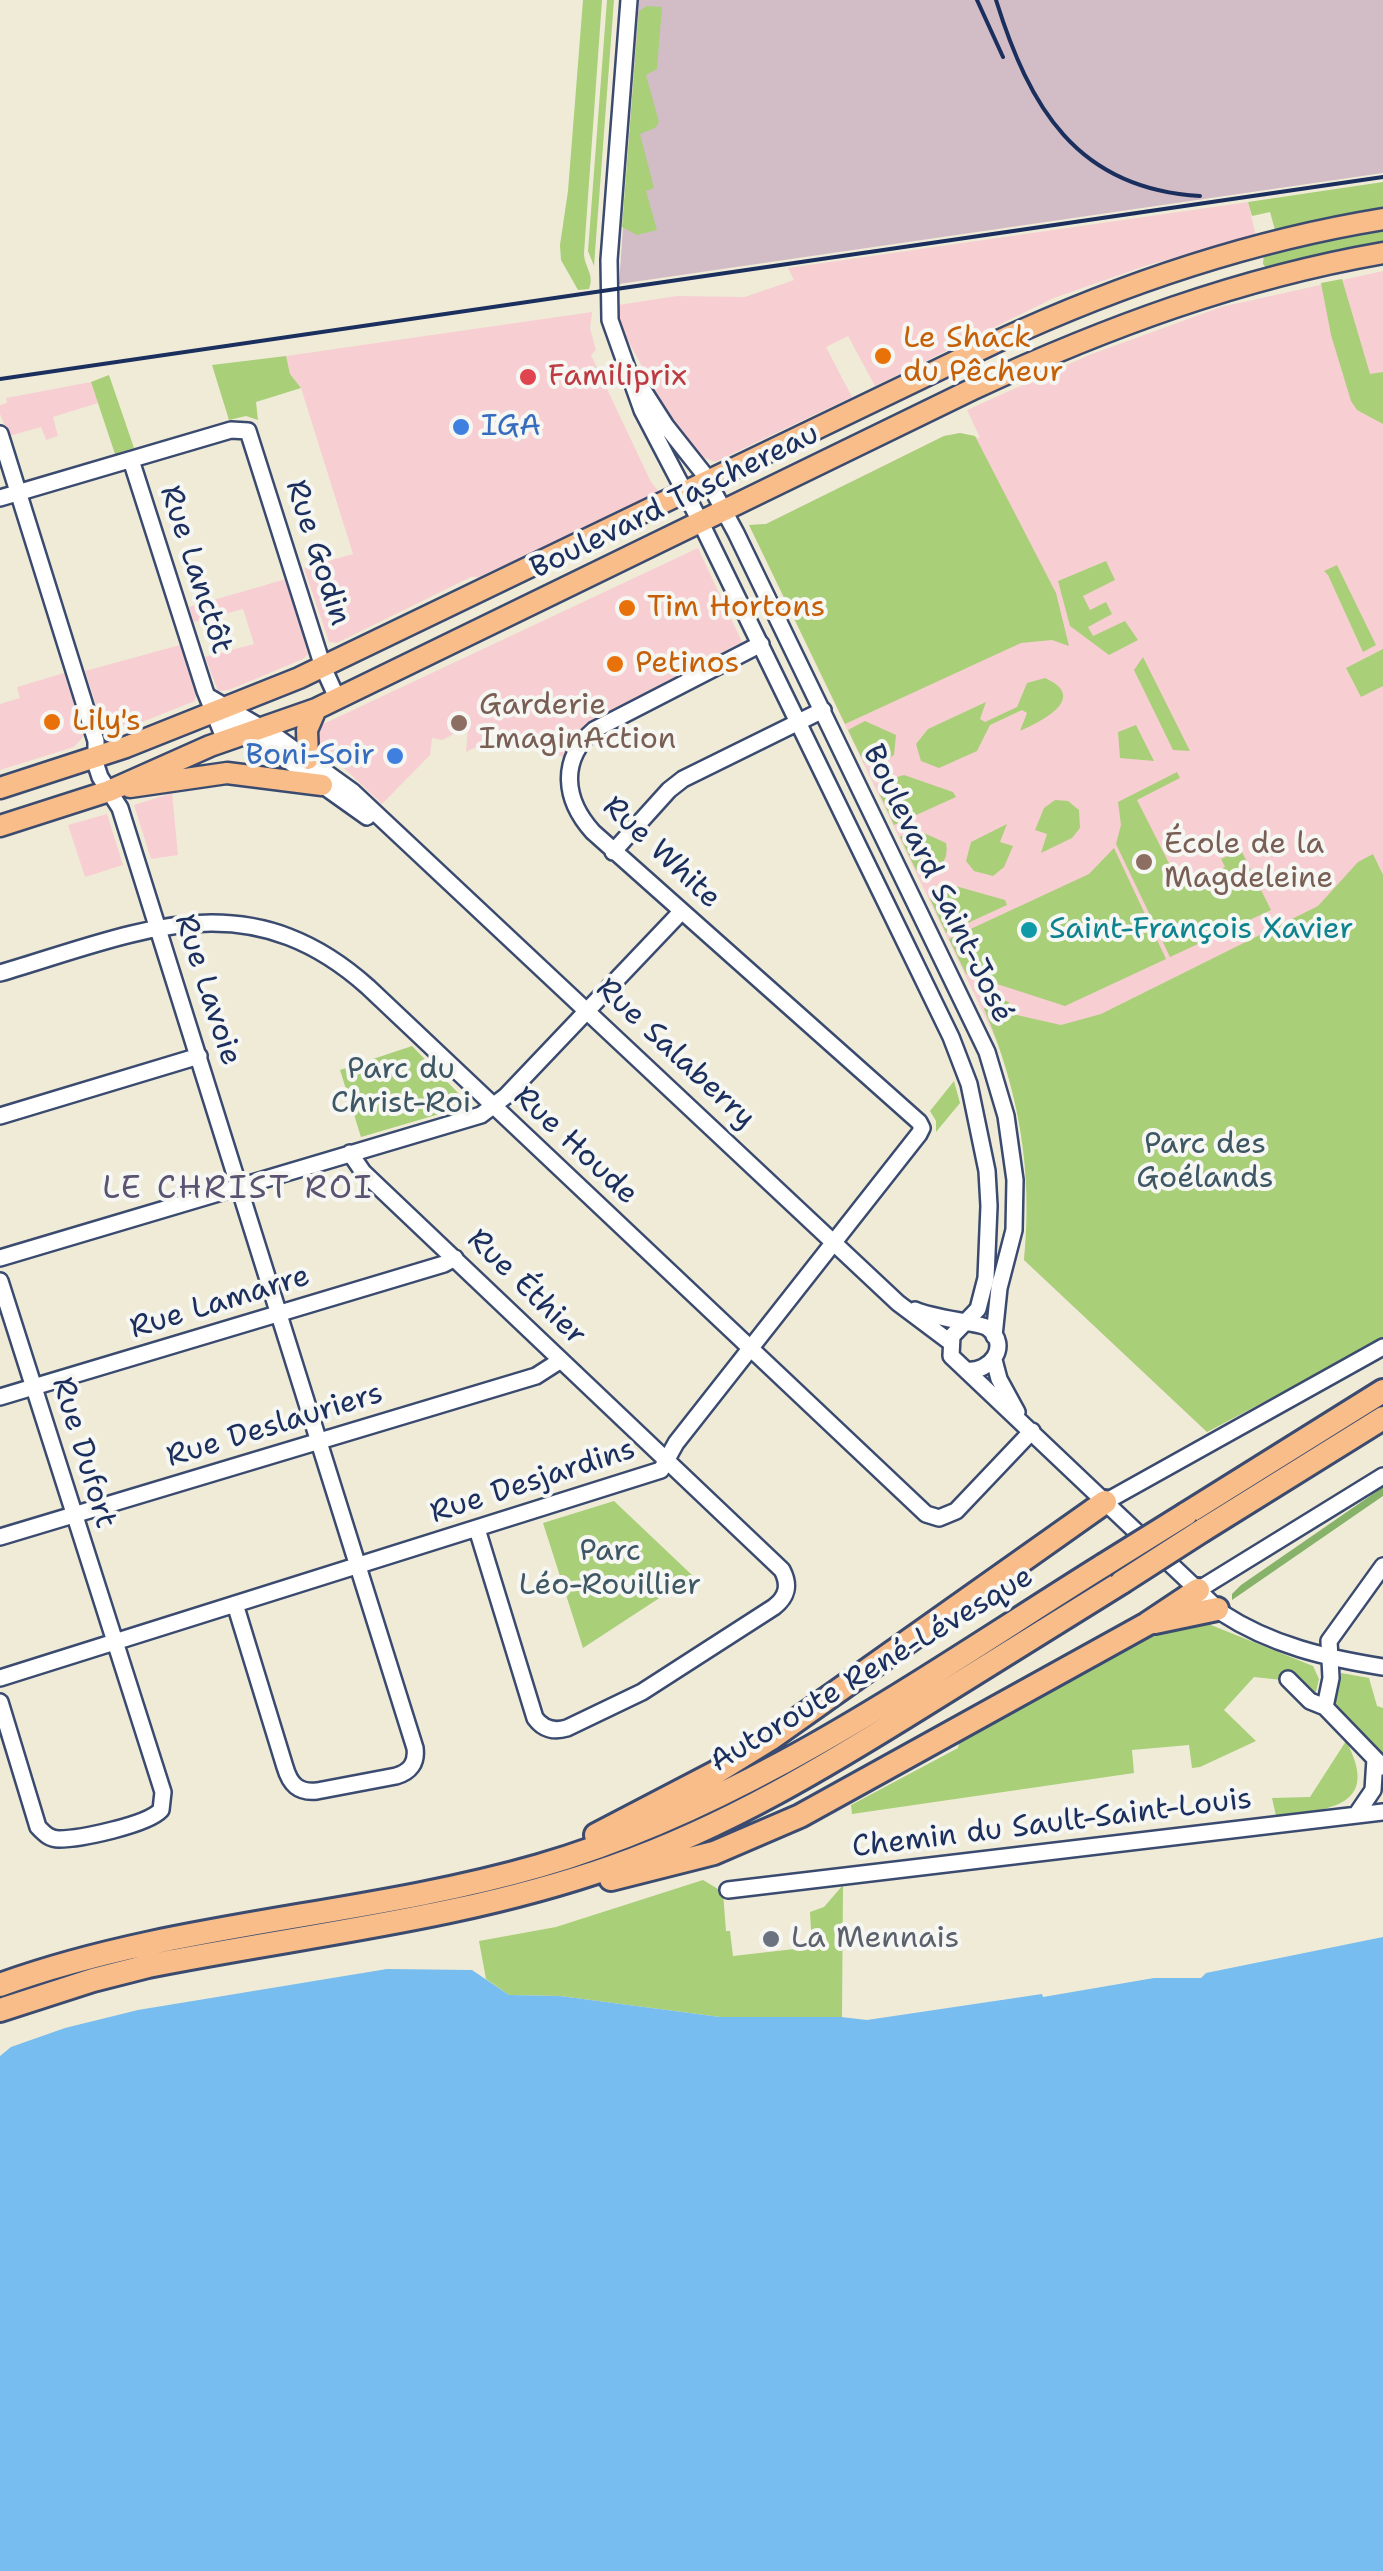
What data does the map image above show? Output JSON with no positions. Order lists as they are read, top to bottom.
{
  "streets": {
    "highway": ["Autoroute René-Lévesque"],
    "main road": ["Boulevard Taschereau"],
    "street": [
      "Rue Godin",
      "Rue Lanctôt",
      "Rue White",
      "Boulevard Saint-José",
      "Rue Lavoie",
      "Rue Salaberry",
      "Rue Houde",
      "Rue Éthier",
      "Rue Lamarre",
      "Rue Deslauriers",
      "Rue Dufort",
      "Rue Desjardins",
      "Chemin du Sault-Saint-Louis"
    ]
  },
  "crossings": [
    ["Boulevard Taschereau", "Rue Godin"],
    ["Boulevard Taschereau", "Rue Lanctôt"],
    ["Boulevard Taschereau", "Boulevard Saint-José"],
    ["Boulevard Taschereau", "Rue Lavoie"],
    ["Boulevard Taschereau", "Rue Salaberry"],
    ["Rue Godin", "Rue Lanctôt"],
    ["Rue Lanctôt", "Rue Salaberry"],
    ["Rue White", "Boulevard Saint-José"],
    ["Rue White", "Rue Desjardins"],
    ["Boulevard Saint-José", "Rue Salaberry"],
    ["Rue Lavoie", "Rue Houde"],
    ["Rue Lavoie", "Rue Lamarre"],
    ["Rue Lavoie", "Rue Deslauriers"],
    ["Rue Lavoie", "Rue Desjardins"],
    ["Rue Salaberry", "Rue Desjardins"],
    ["Rue Houde", "Rue Desjardins"],
    ["Rue Éthier", "Rue Lamarre"],
    ["Rue Éthier", "Rue Deslauriers"],
    ["Rue Éthier", "Rue Desjardins"],
    ["Rue Lamarre", "Rue Dufort"],
    ["Rue Deslauriers", "Rue Dufort"],
    ["Rue Dufort", "Rue Desjardins"]
  ],
  "districts": ["LE CHRIST ROI"],
  "parks": ["Parc du Christ-Roi", "Parc des Goélands", "Parc Léo-Rouillier"],
  "places": [
    "Le Shack du Pêcheur",
    "Familiprix",
    "IGA",
    "Tim Hortons",
    "Petinos",
    "Lily's",
    "Garderie ImaginAction",
    "Boni-Soir",
    "École de la Magdeleine",
    "Saint-François Xavier",
    "La Mennais"
  ]
}
